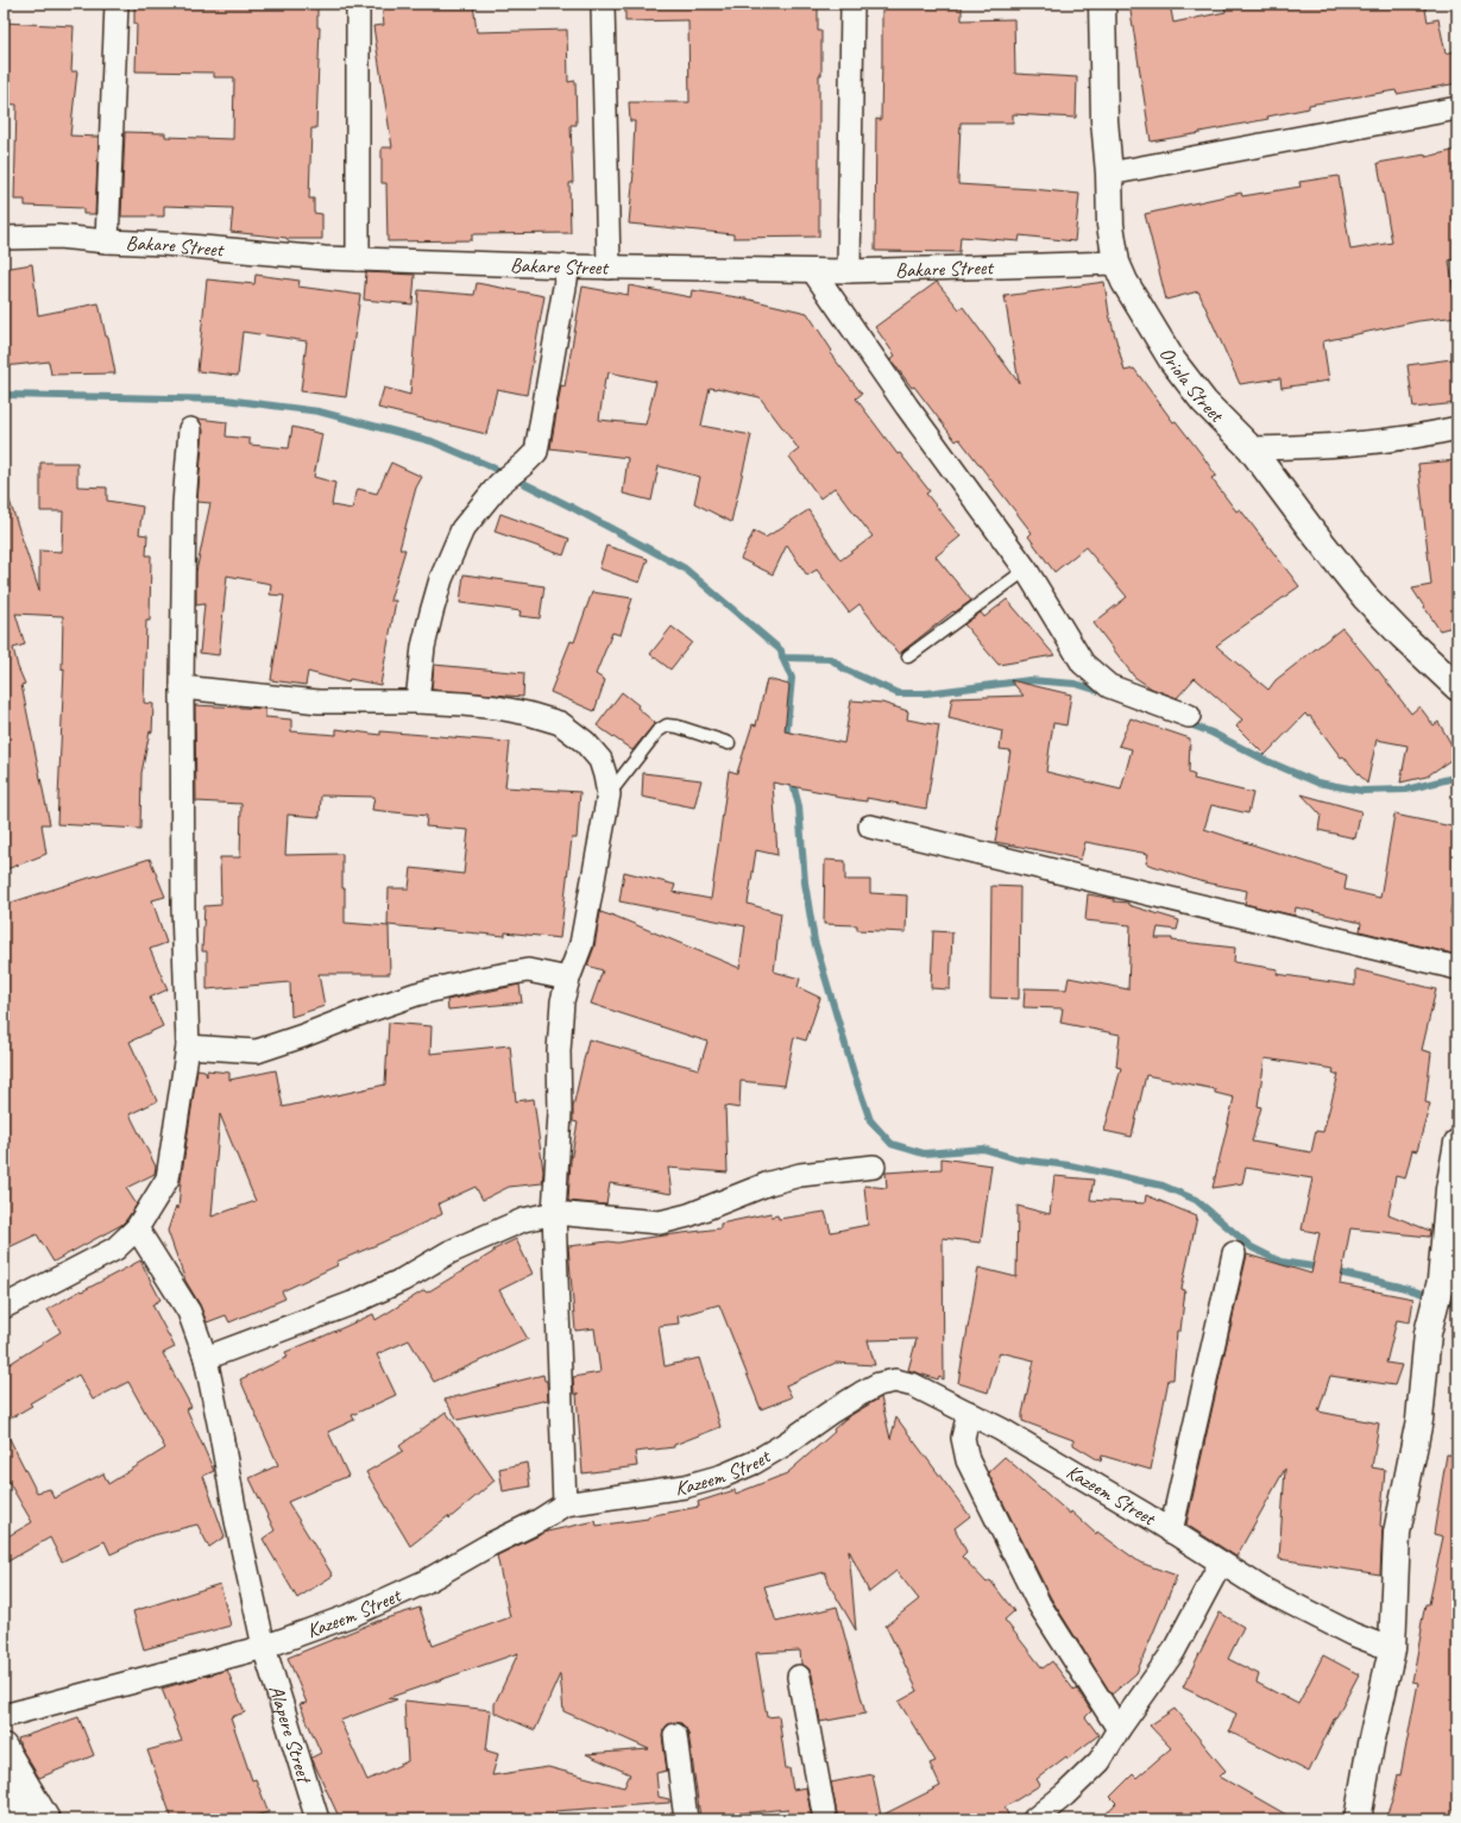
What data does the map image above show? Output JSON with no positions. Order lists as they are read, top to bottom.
{
  "streets": {
    "street": [
      "Bakare Street",
      "Oriola Street",
      "Kazeem Street",
      "Alapere Street"
    ]
  },
  "crossings": [
    ["Bakare Street", "Oriola Street"],
    ["Kazeem Street", "Alapere Street"]
  ]
}
